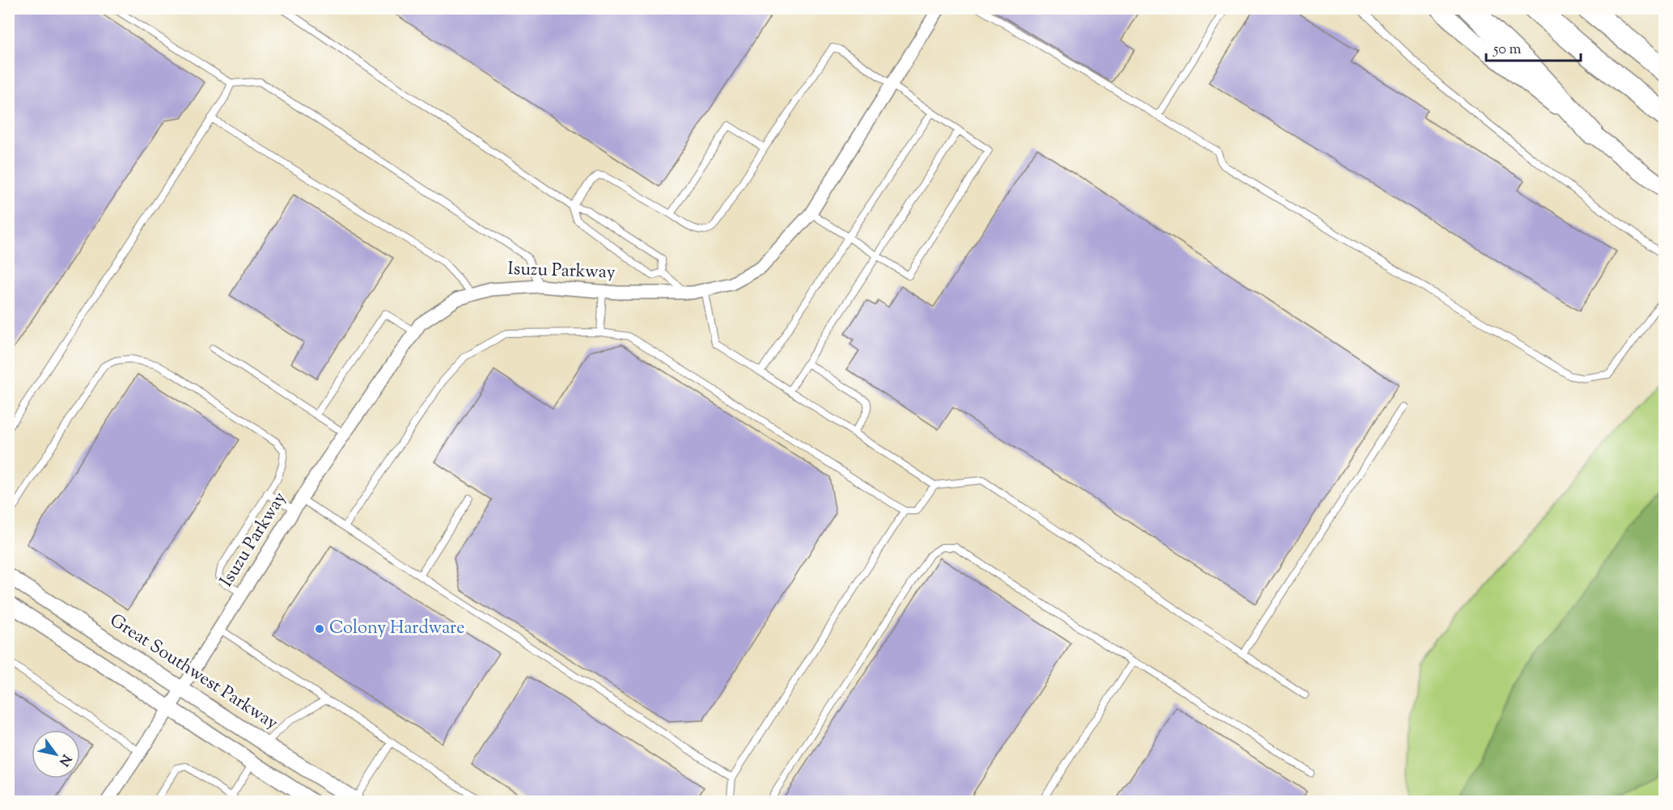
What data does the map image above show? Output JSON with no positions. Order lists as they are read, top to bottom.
{
  "streets": {
    "street": ["Isuzu Parkway", "Great Southwest Parkway"]
  },
  "crossings": [
    ["Isuzu Parkway", "Great Southwest Parkway"]
  ],
  "places": ["Colony Hardware"],
  "scale_bar": "50 m",
  "north": "bottom right"
}
